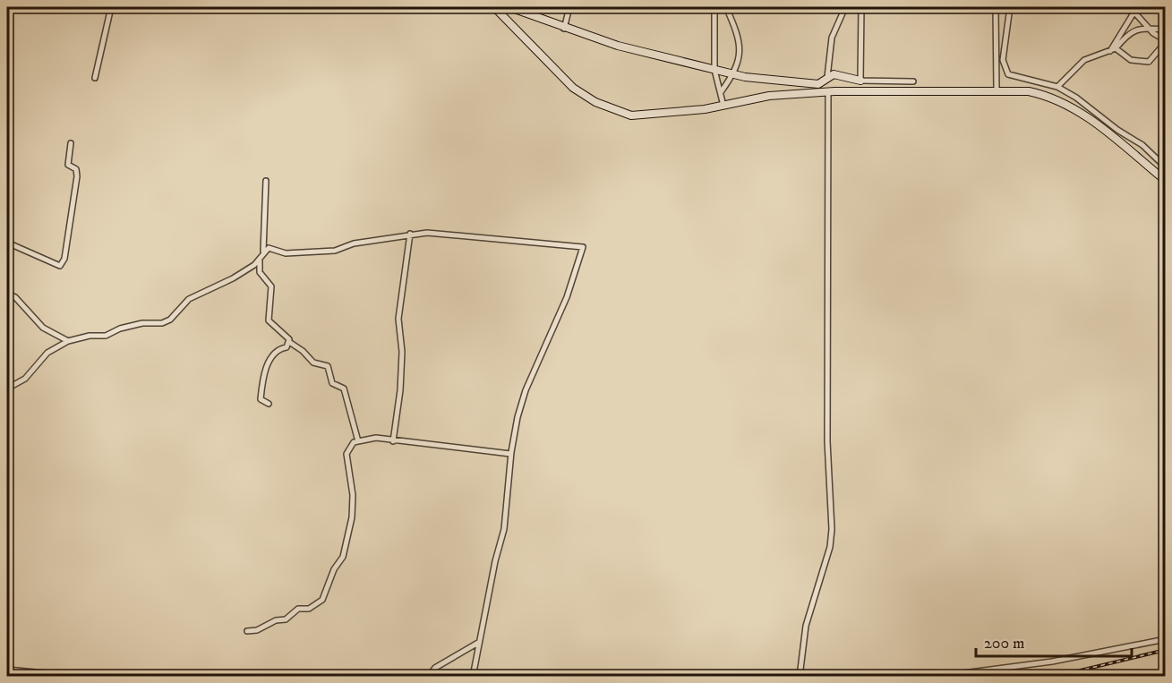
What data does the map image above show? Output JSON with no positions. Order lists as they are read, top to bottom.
{
  "scale_bar": "200 m"
}
